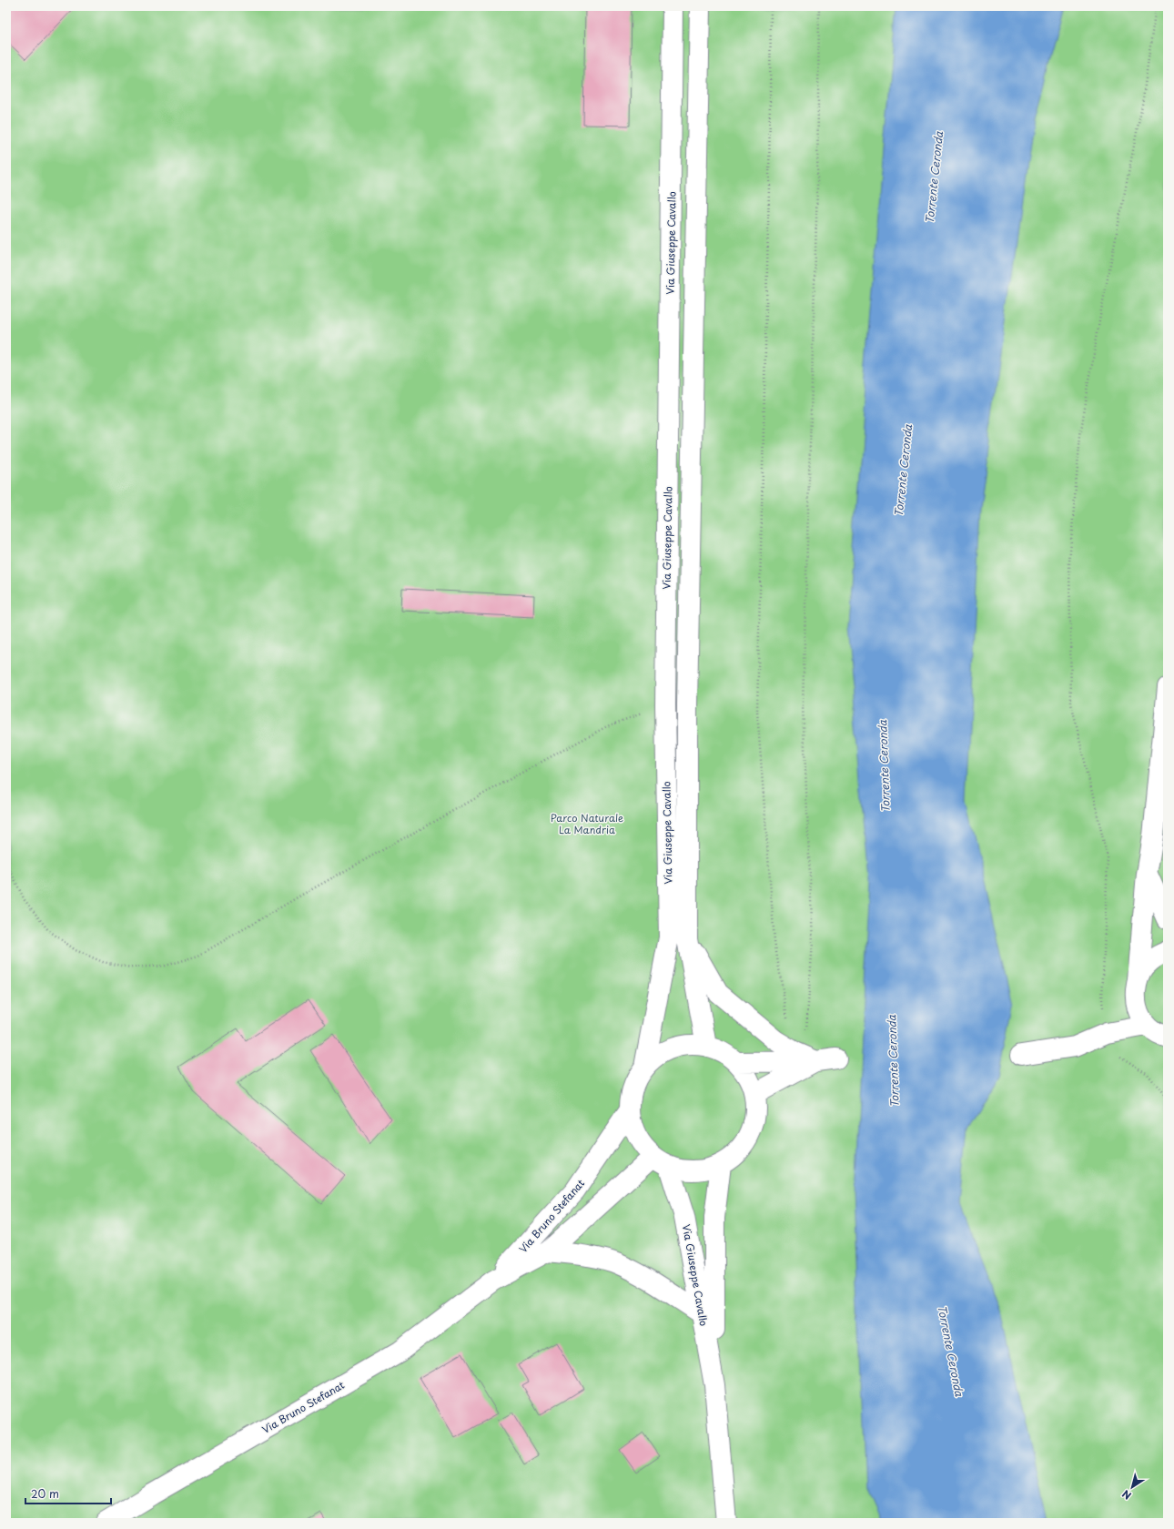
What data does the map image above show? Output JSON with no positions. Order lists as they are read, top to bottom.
{
  "streets": {
    "street": ["Via Giuseppe Cavallo", "Via Bruno Stefanat"]
  },
  "crossings": [
    ["Via Giuseppe Cavallo", "Via Bruno Stefanat"]
  ],
  "water": ["Torrente Ceronda"],
  "parks": ["Parco Naturale La Mandria"],
  "scale_bar": "20 m",
  "north": "bottom left"
}
